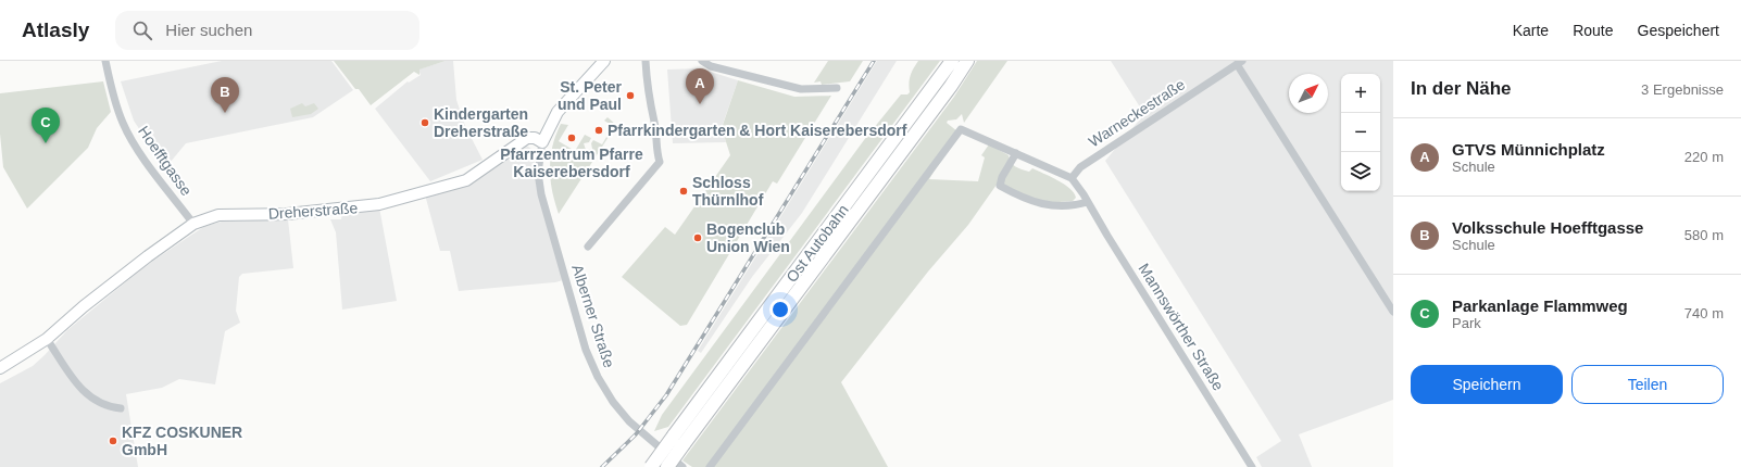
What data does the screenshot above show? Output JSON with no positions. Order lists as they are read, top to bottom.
{
  "streets": {
    "highway": ["Ost Autobahn"],
    "street": [
      "Warneckestraße",
      "Hoefftgasse",
      "Dreherstraße",
      "Alberner Straße",
      "Mannswörther Straße"
    ]
  },
  "crossings": [
    ["Warneckestraße", "Mannswörther Straße"],
    ["Hoefftgasse", "Dreherstraße"],
    ["Dreherstraße", "Alberner Straße"]
  ],
  "places": [
    "St. Peter und Paul",
    "Kindergarten Dreherstraße",
    "Pfarrkindergarten & Hort Kaiserebersdorf",
    "Pfarrzentrum Pfarre Kaiserebersdorf",
    "Schloss Thürnlhof",
    "Bogenclub Union Wien",
    "KFZ COSKUNER GmbH"
  ],
  "north": "top right",
  "page": {
    "header": "Atlasly",
    "search": "Hier suchen",
    "nav": ["Karte", "Route", "Gespeichert"],
    "heading": ["In der Nähe", "3 Ergebnisse"],
    "pins": ["A", "B", "C"],
    "map_buttons": ["+", "−"],
    "list": [
      {
        "mark": "A",
        "name": "GTVS Münnichplatz",
        "note": "Schule",
        "value": "220 m"
      },
      {
        "mark": "B",
        "name": "Volksschule Hoefftgasse",
        "note": "Schule",
        "value": "580 m"
      },
      {
        "mark": "C",
        "name": "Parkanlage Flammweg",
        "note": "Park",
        "value": "740 m"
      }
    ],
    "buttons": ["Speichern", "Teilen"]
  }
}
